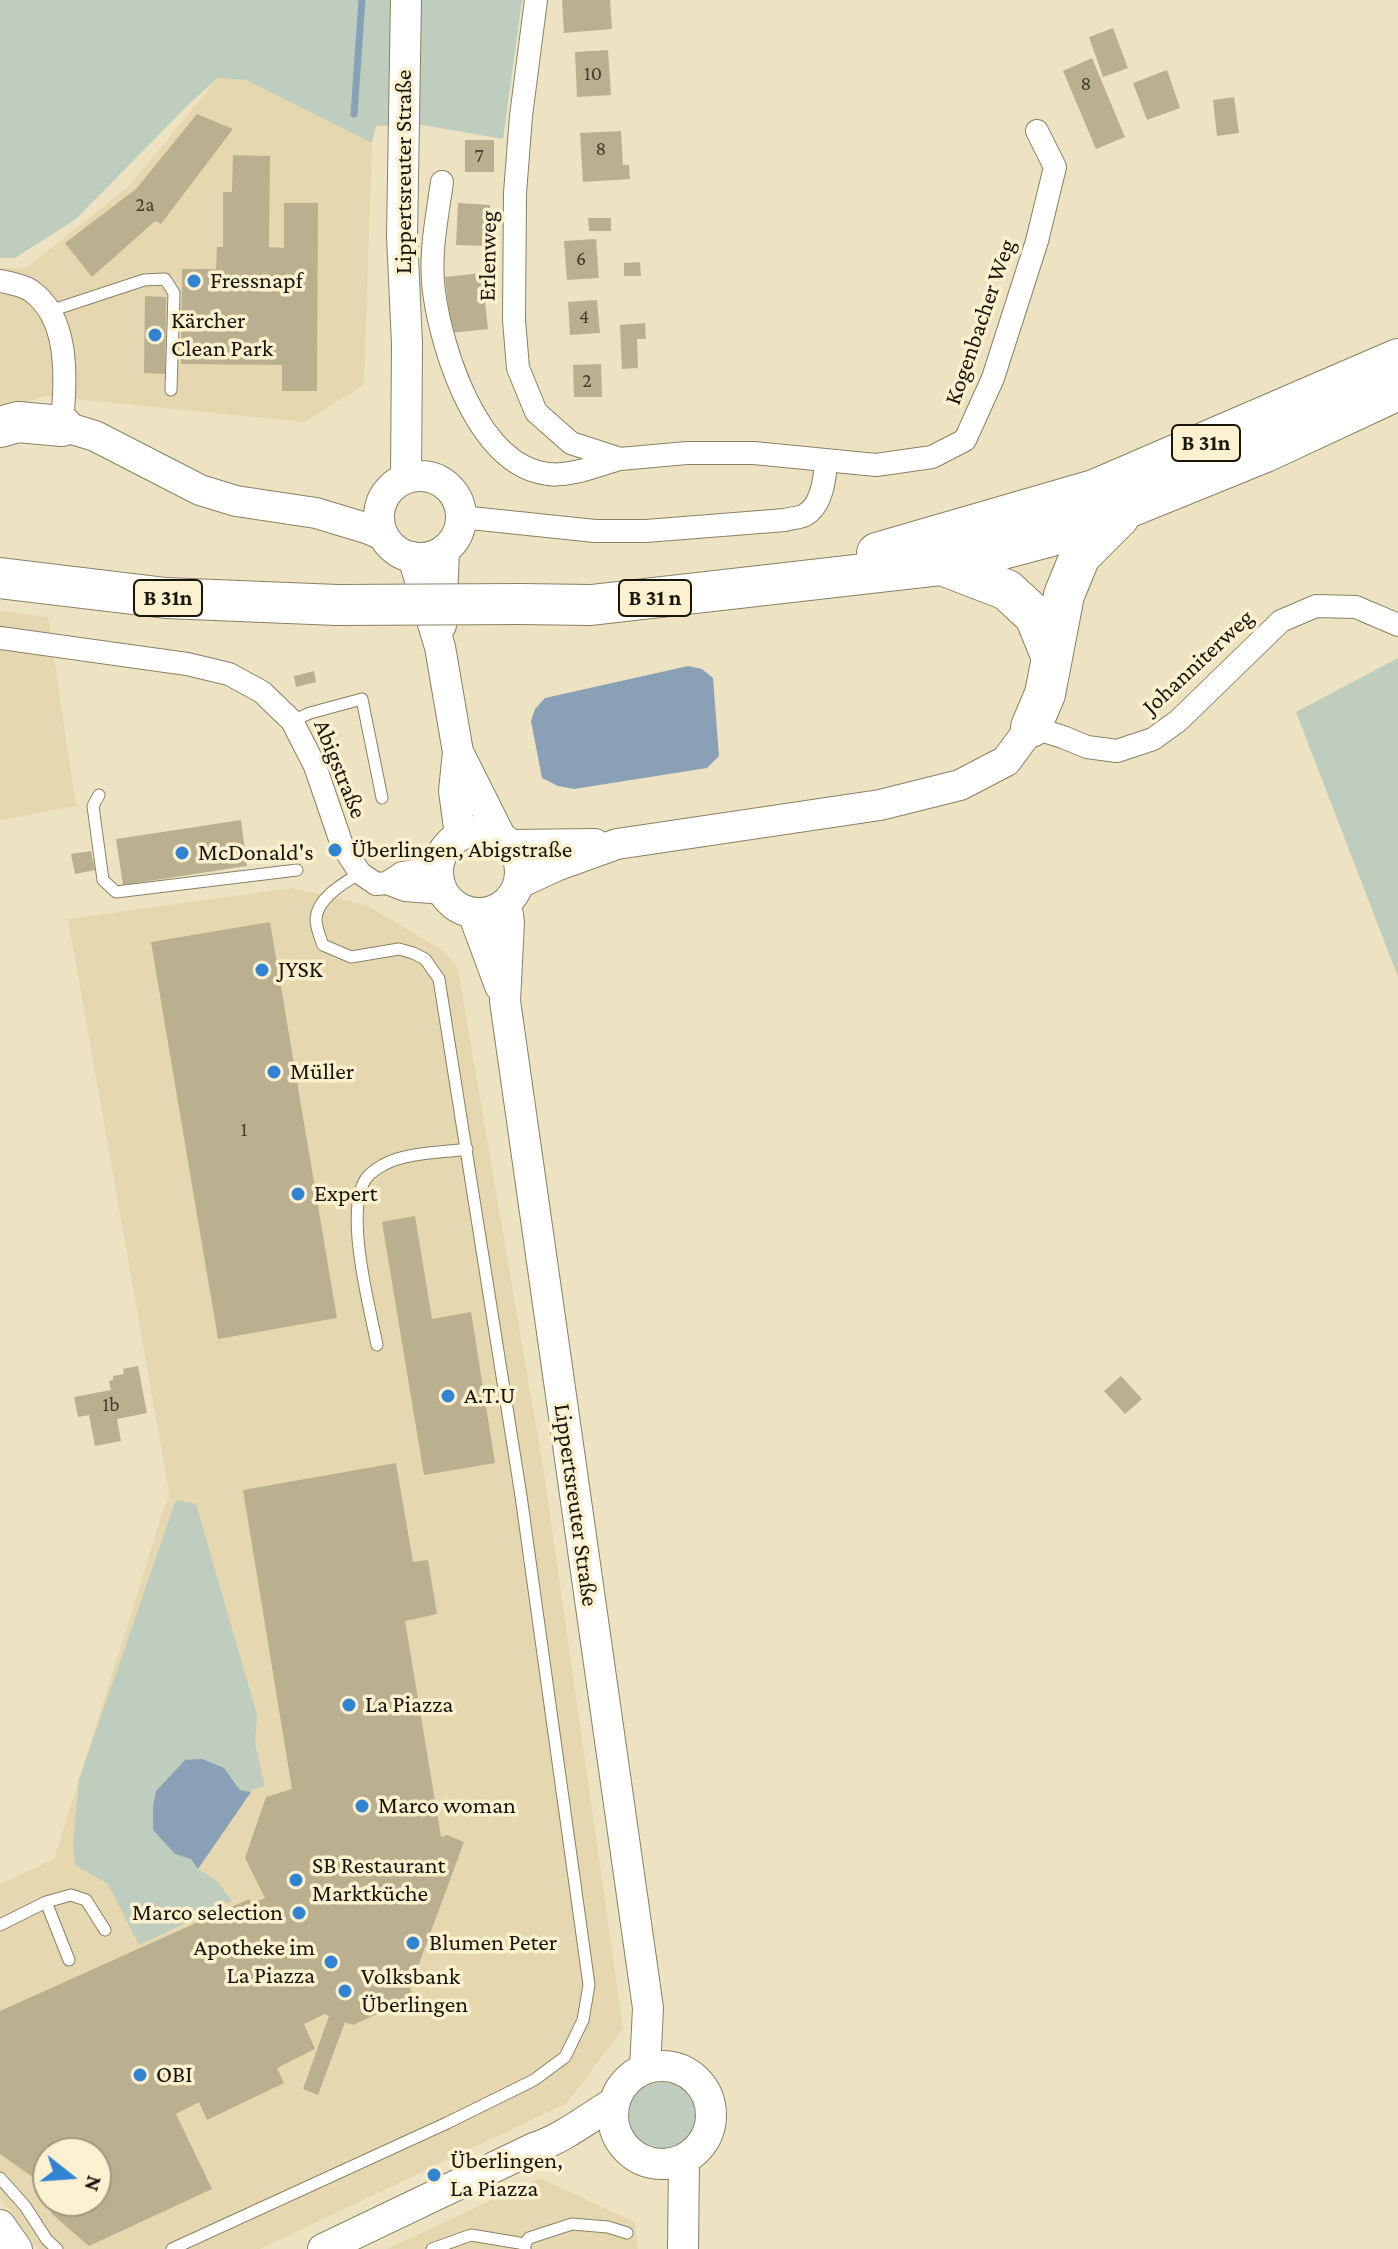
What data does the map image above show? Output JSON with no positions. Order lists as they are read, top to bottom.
{
  "streets": {
    "highway": ["B 31n", "B 31 n"],
    "main road": ["Lippertsreuter Straße"],
    "street": [
      "Erlenweg",
      "Kogenbacher Weg",
      "Johanniterweg",
      "Abigstraße"
    ]
  },
  "crossings": [
    ["Erlenweg", "Kogenbacher Weg"],
    ["B 31n", "B 31 n"]
  ],
  "places": [
    "Fressnapf",
    "Kärcher Clean Park",
    "Überlingen, Abigstraße",
    "McDonald's",
    "JYSK",
    "Müller",
    "Expert",
    "A.T.U",
    "La Piazza",
    "Marco woman",
    "SB Restaurant Marktküche",
    "Marco selection",
    "Blumen Peter",
    "Apotheke im La Piazza",
    "Volksbank Überlingen",
    "OBI",
    "Überlingen, La Piazza"
  ],
  "house_numbers": [
    "10",
    "8",
    "8",
    "7",
    "2a",
    "6",
    "4",
    "2",
    "1",
    "1b"
  ],
  "north": "right"
}
